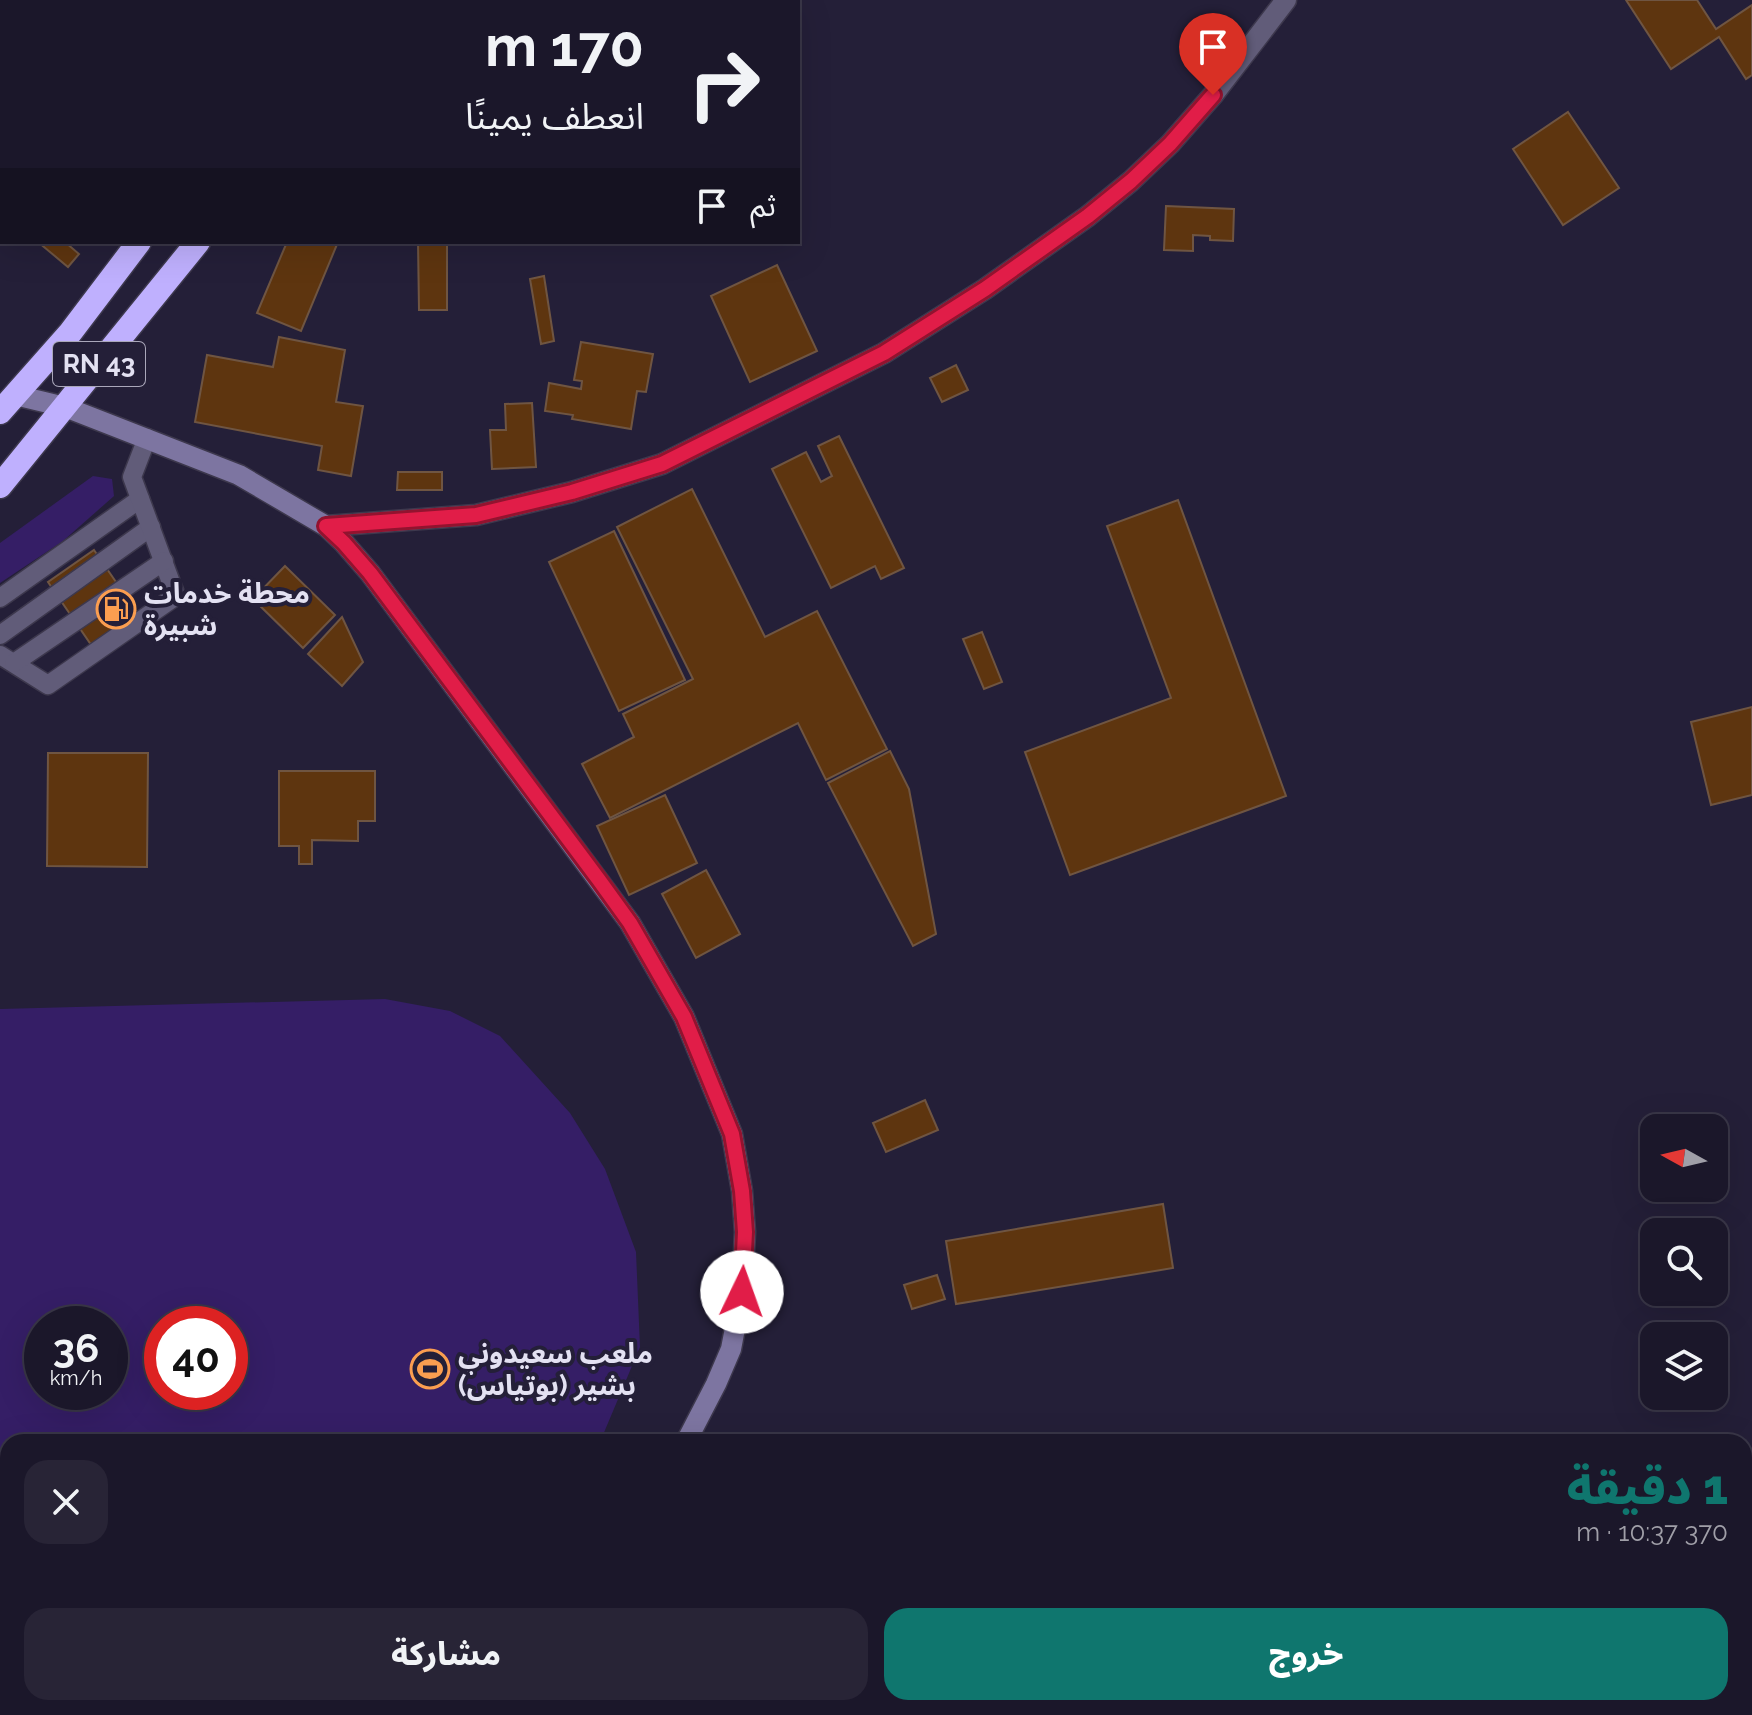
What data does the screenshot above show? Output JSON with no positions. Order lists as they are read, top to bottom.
{
  "streets": {
    "highway": ["RN 43"]
  },
  "places": {
    "fuel station": ["محطة خدمات شبيرة"],
    "sports": ["ملعب سعيدوني بشير (بوتياس)"]
  },
  "north": "left",
  "page": {
    "turn": ["170 m", "انعطف يمينًا"],
    "then": "ثم",
    "speed": "36 km/h",
    "limit": "40",
    "heading": ["1 دقيقة", "370 m · 10:37"],
    "buttons": ["خروج", "مشاركة"]
  }
}
